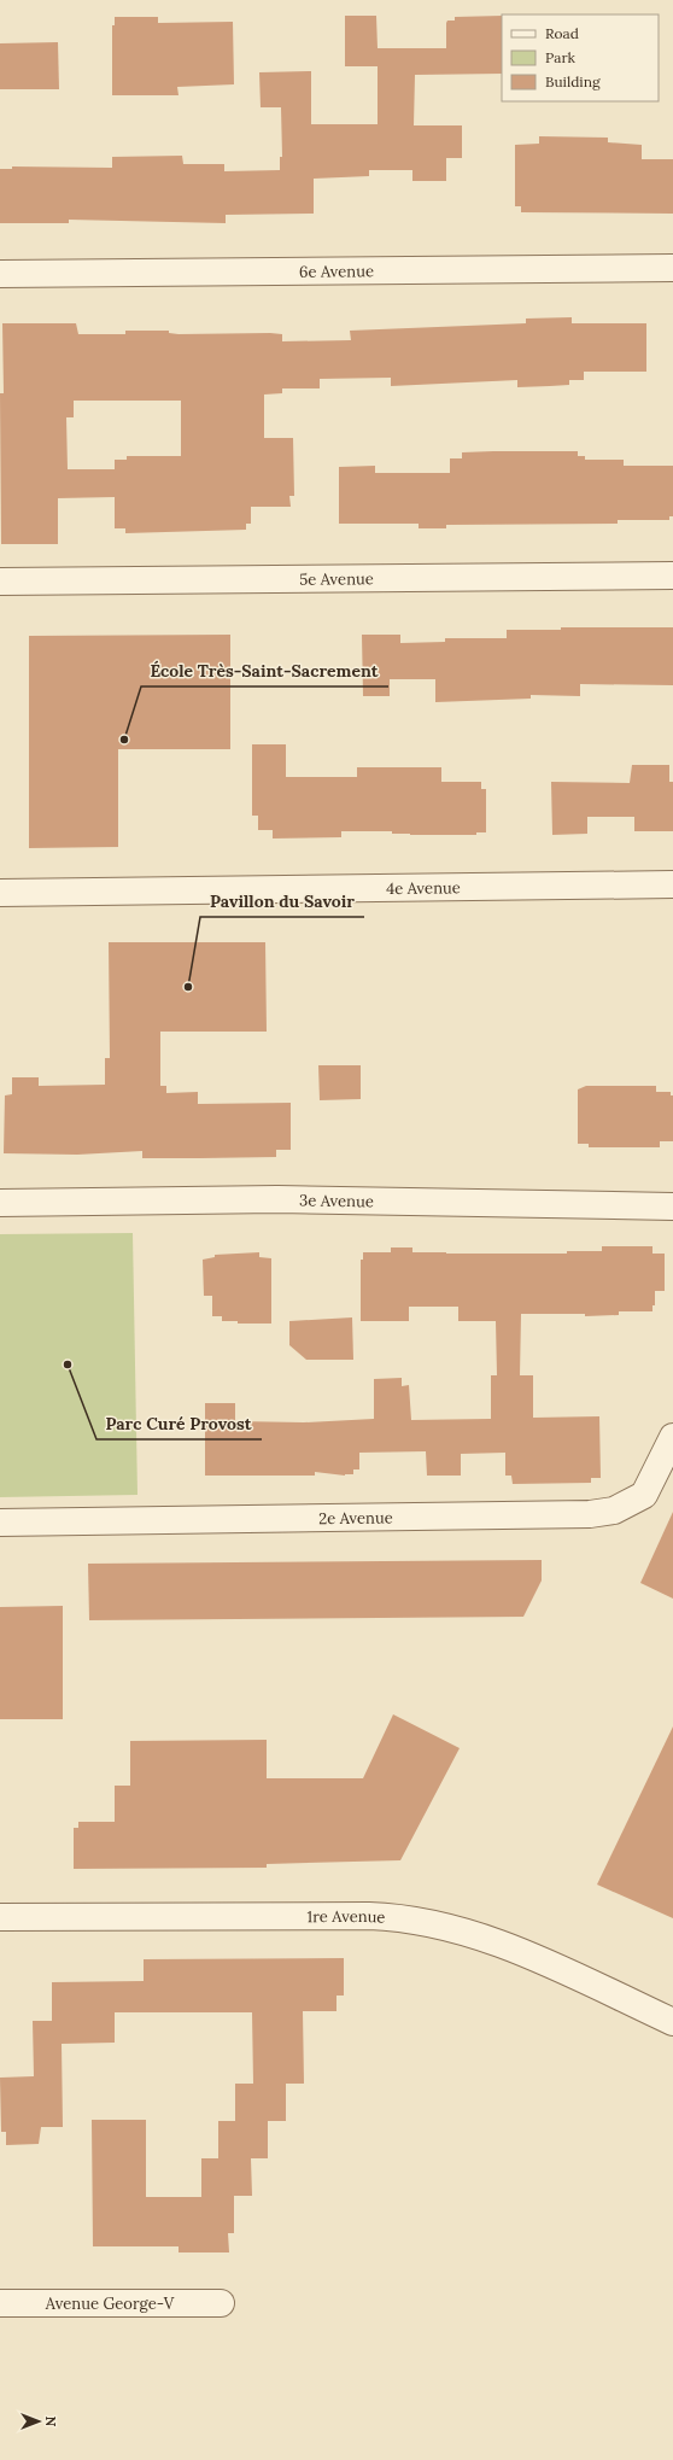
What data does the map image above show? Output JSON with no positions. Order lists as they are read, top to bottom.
{
  "streets": {
    "street": [
      "6e Avenue",
      "5e Avenue",
      "4e Avenue",
      "3e Avenue",
      "2e Avenue",
      "1re Avenue",
      "Avenue George-V"
    ]
  },
  "places": ["École Très-Saint-Sacrement", "Pavillon du Savoir", "Parc Curé Provost"],
  "legend": ["Road", "Park", "Building"],
  "north": "right"
}
